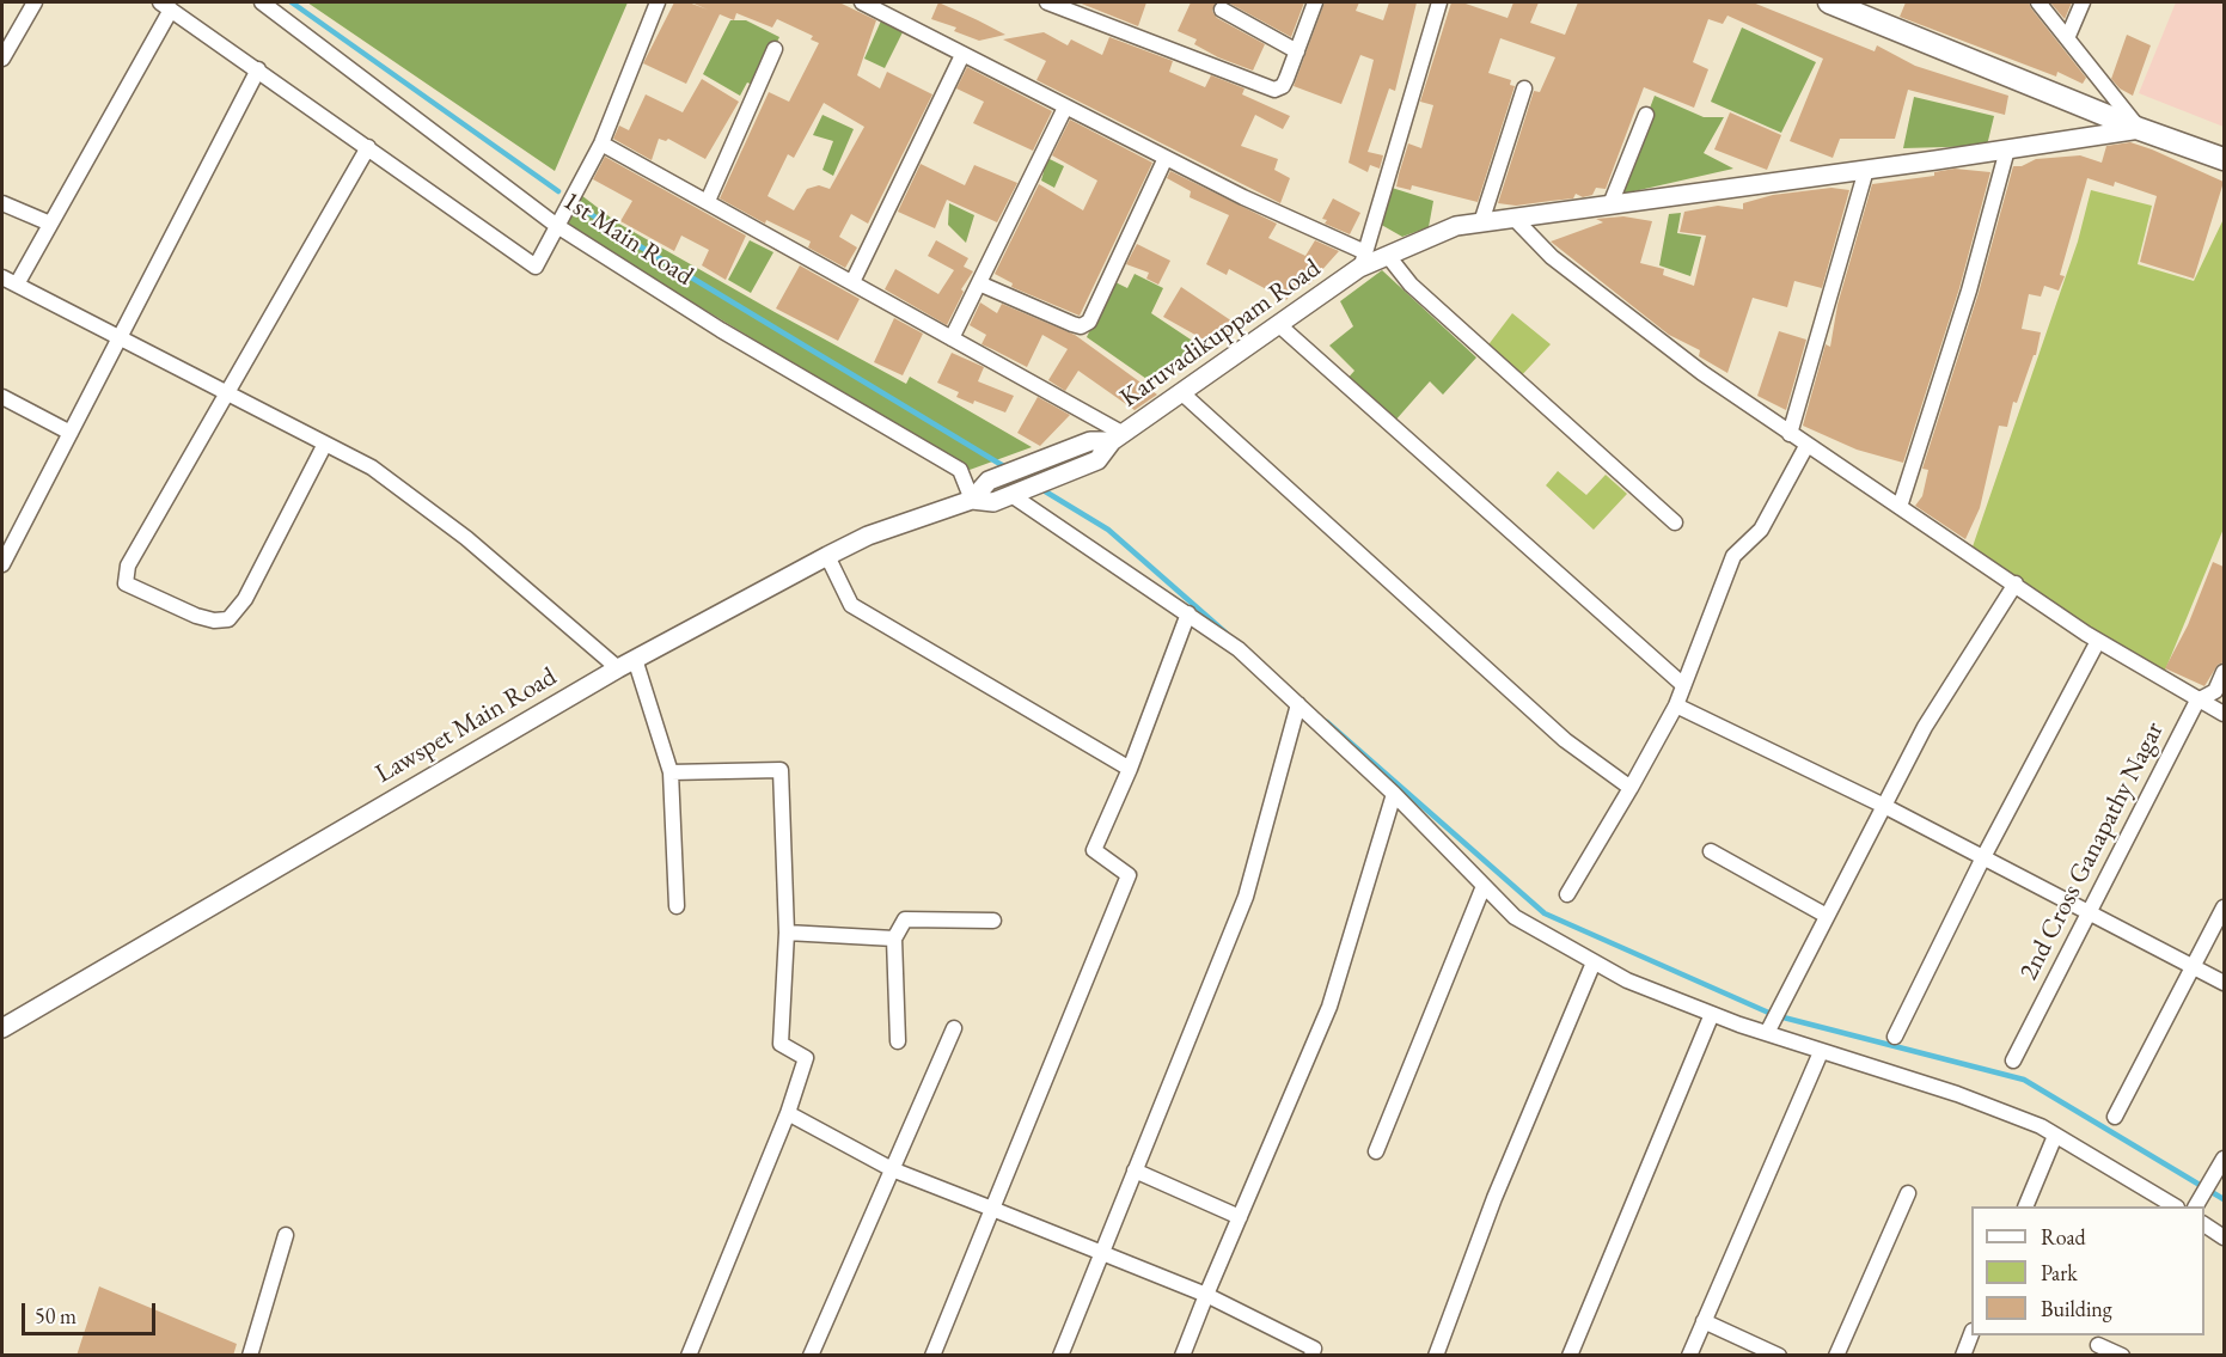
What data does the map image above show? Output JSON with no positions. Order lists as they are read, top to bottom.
{
  "streets": {
    "street": [
      "1st Main Road",
      "Karuvadikuppam Road",
      "Lawspet Main Road",
      "2nd Cross Ganapathy Nagar"
    ]
  },
  "crossings": [
    ["1st Main Road", "Karuvadikuppam Road"],
    ["1st Main Road", "Lawspet Main Road"],
    ["Karuvadikuppam Road", "Lawspet Main Road"]
  ],
  "legend": ["Road", "Park", "Building"],
  "scale_bar": "50 m"
}
